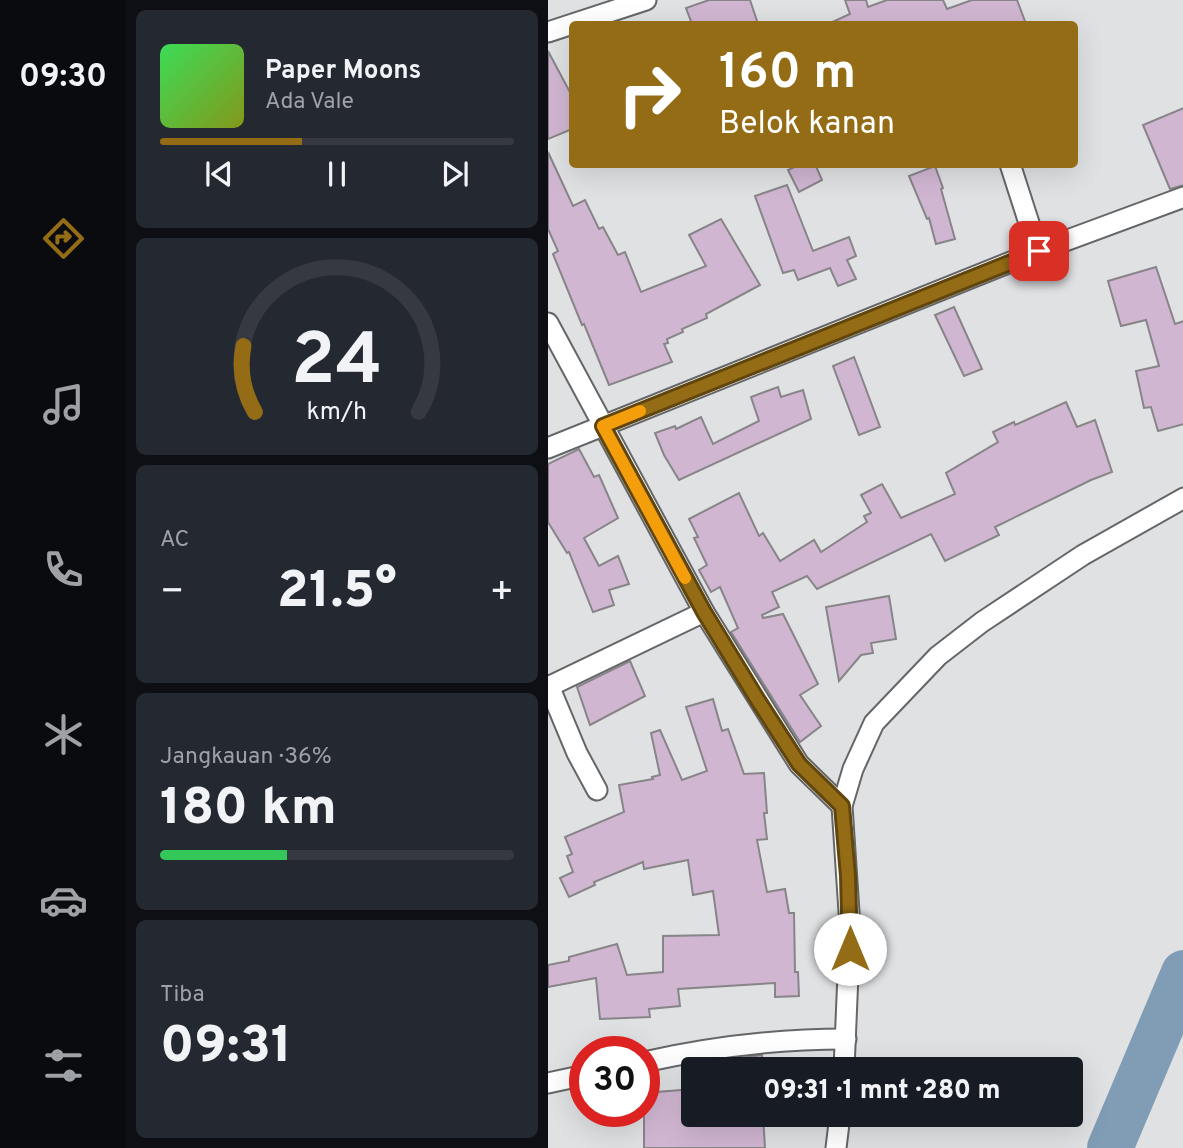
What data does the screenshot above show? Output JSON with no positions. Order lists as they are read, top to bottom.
{
  "page": {
    "tabs": "09:30",
    "turn": ["160 m", "Belok kanan"],
    "song": ["Paper Moons", "Ada Vale"],
    "tile": [
      "AC",
      ["Jangkauan · 36%", "180 km"],
      ["Tiba", "09:31"]
    ],
    "heat": ["−", "21.5°", "+"],
    "limit": "30",
    "trip": "09:31 · 1 mnt · 280 m",
    "gauge": ["24", "km/h"]
  }
}
